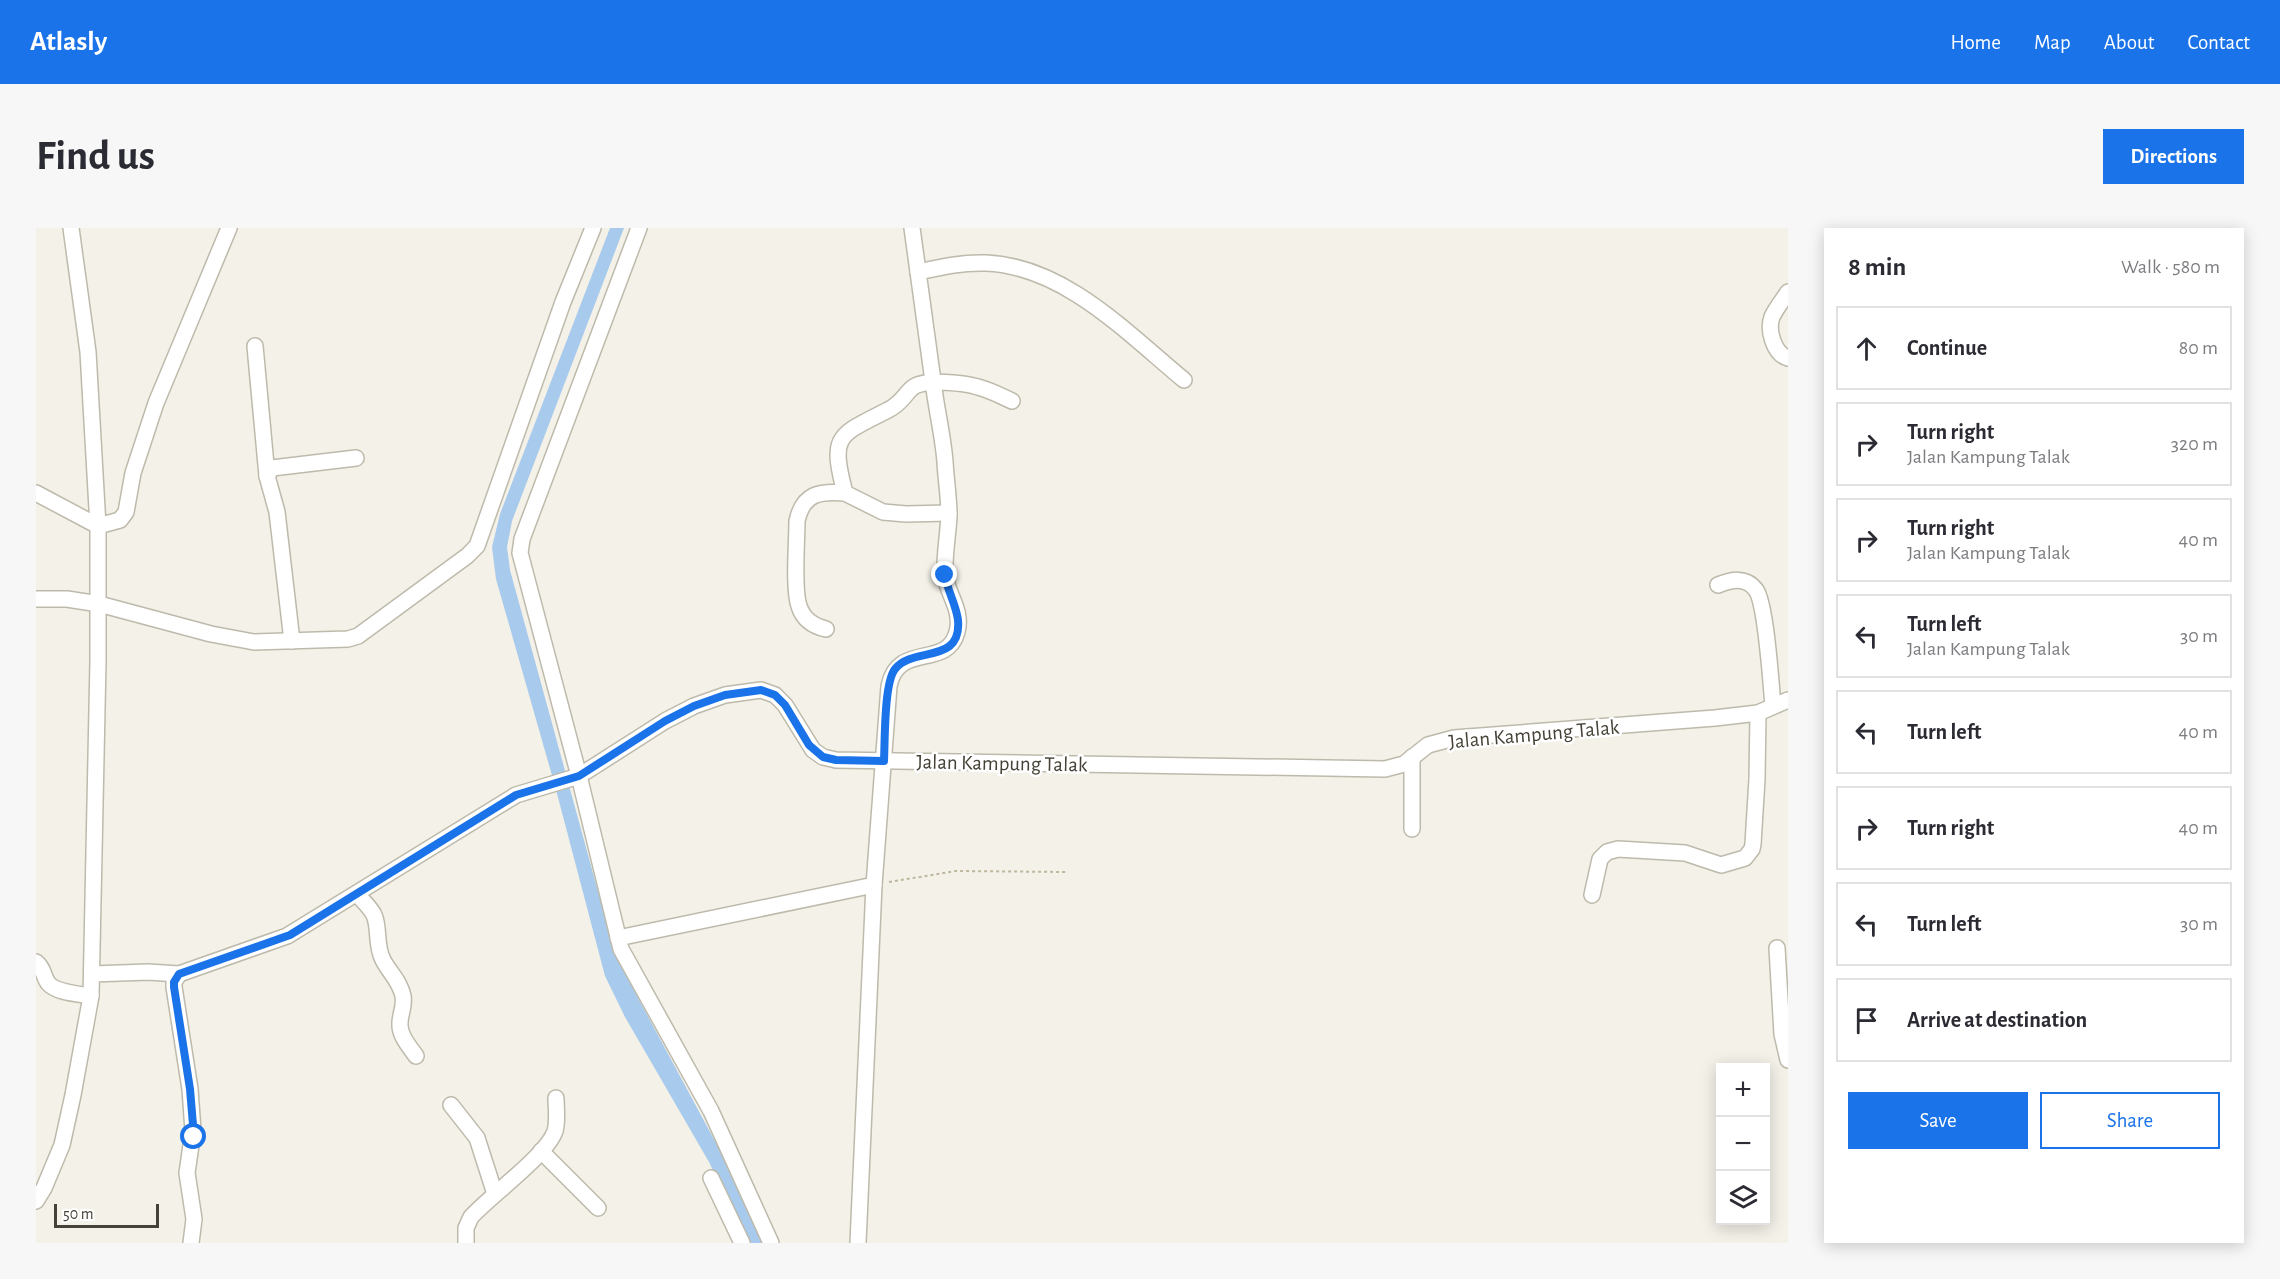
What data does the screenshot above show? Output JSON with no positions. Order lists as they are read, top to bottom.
{
  "streets": {
    "street": ["Jalan Kampung Talak"]
  },
  "scale_bar": "50 m",
  "page": {
    "header": "Atlasly",
    "nav": [
      "Home",
      "Map",
      "About",
      "Contact"
    ],
    "buttons": [
      "Directions",
      ["Save", "Share"]
    ],
    "title": "Find us",
    "heading": ["8 min", "Walk · 580 m"],
    "list": [
      ["Continue", "80 m"],
      ["Turn right", "Jalan Kampung Talak", "320 m"],
      ["Turn right", "Jalan Kampung Talak", "40 m"],
      ["Turn left", "Jalan Kampung Talak", "30 m"],
      ["Turn left", "40 m"],
      ["Turn right", "40 m"],
      ["Turn left", "30 m"],
      "Arrive at destination"
    ],
    "map_buttons": ["+", "−"],
    "scale": "50 m"
  }
}
